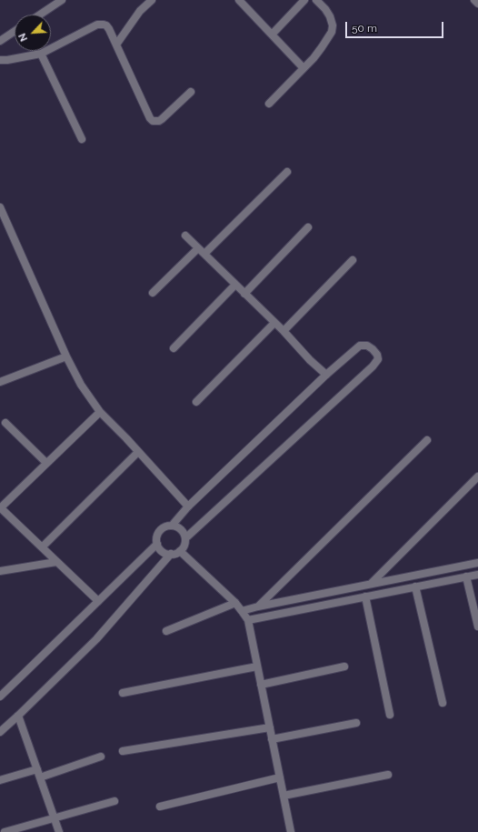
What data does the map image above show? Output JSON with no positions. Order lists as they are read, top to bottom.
{
  "scale_bar": "50 m",
  "north": "bottom left"
}
